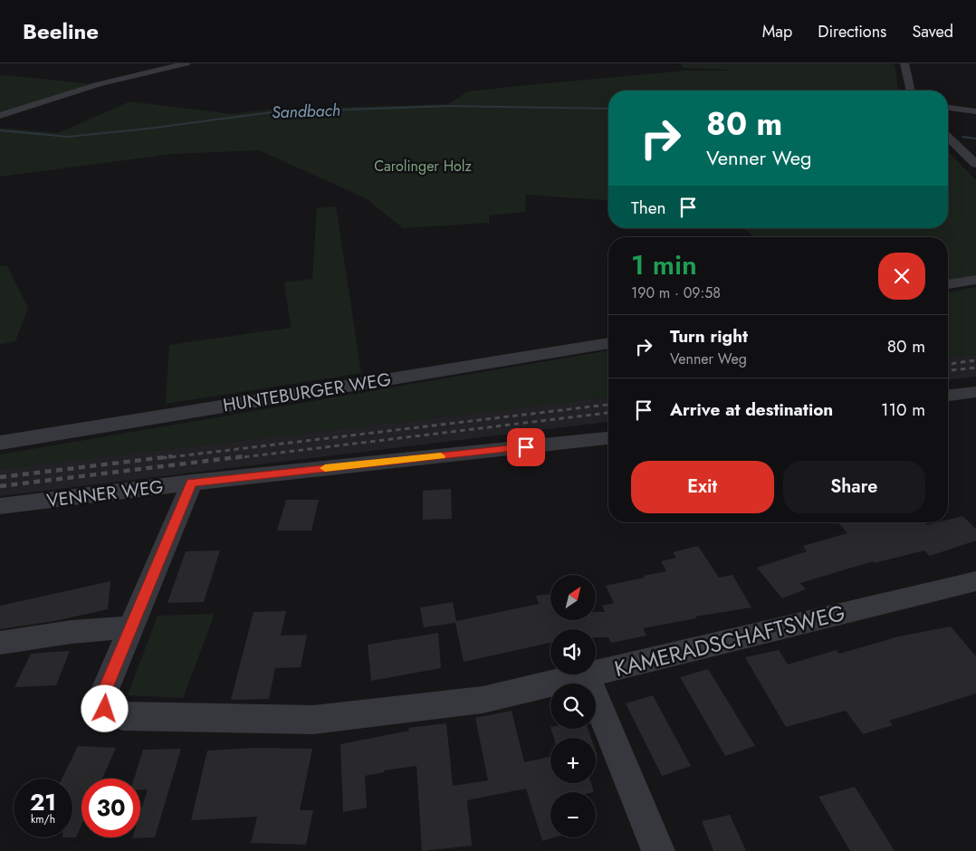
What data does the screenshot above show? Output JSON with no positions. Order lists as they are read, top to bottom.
{
  "streets": {
    "street": ["HUNTEBURGER WEG", "VENNER WEG", "KAMERADSCHAFTSWEG"]
  },
  "crossings": [
    ["VENNER WEG", "KAMERADSCHAFTSWEG"]
  ],
  "water": ["Sandbach"],
  "parks": ["Carolinger Holz"],
  "north": "top right",
  "page": {
    "header": "Beeline",
    "nav": ["Map", "Directions", "Saved"],
    "turn": ["80 m", "Venner Weg"],
    "then": "Then",
    "heading": ["1 min", "190 m · 09:58"],
    "list": [
      {
        "name": "Turn right",
        "note": "Venner Weg",
        "value": "80 m"
      },
      {
        "name": "Arrive at destination",
        "value": "110 m"
      }
    ],
    "buttons": ["Exit", "Share"],
    "map_buttons": ["+", "−"],
    "speed": "21 km/h",
    "limit": "30"
  }
}
